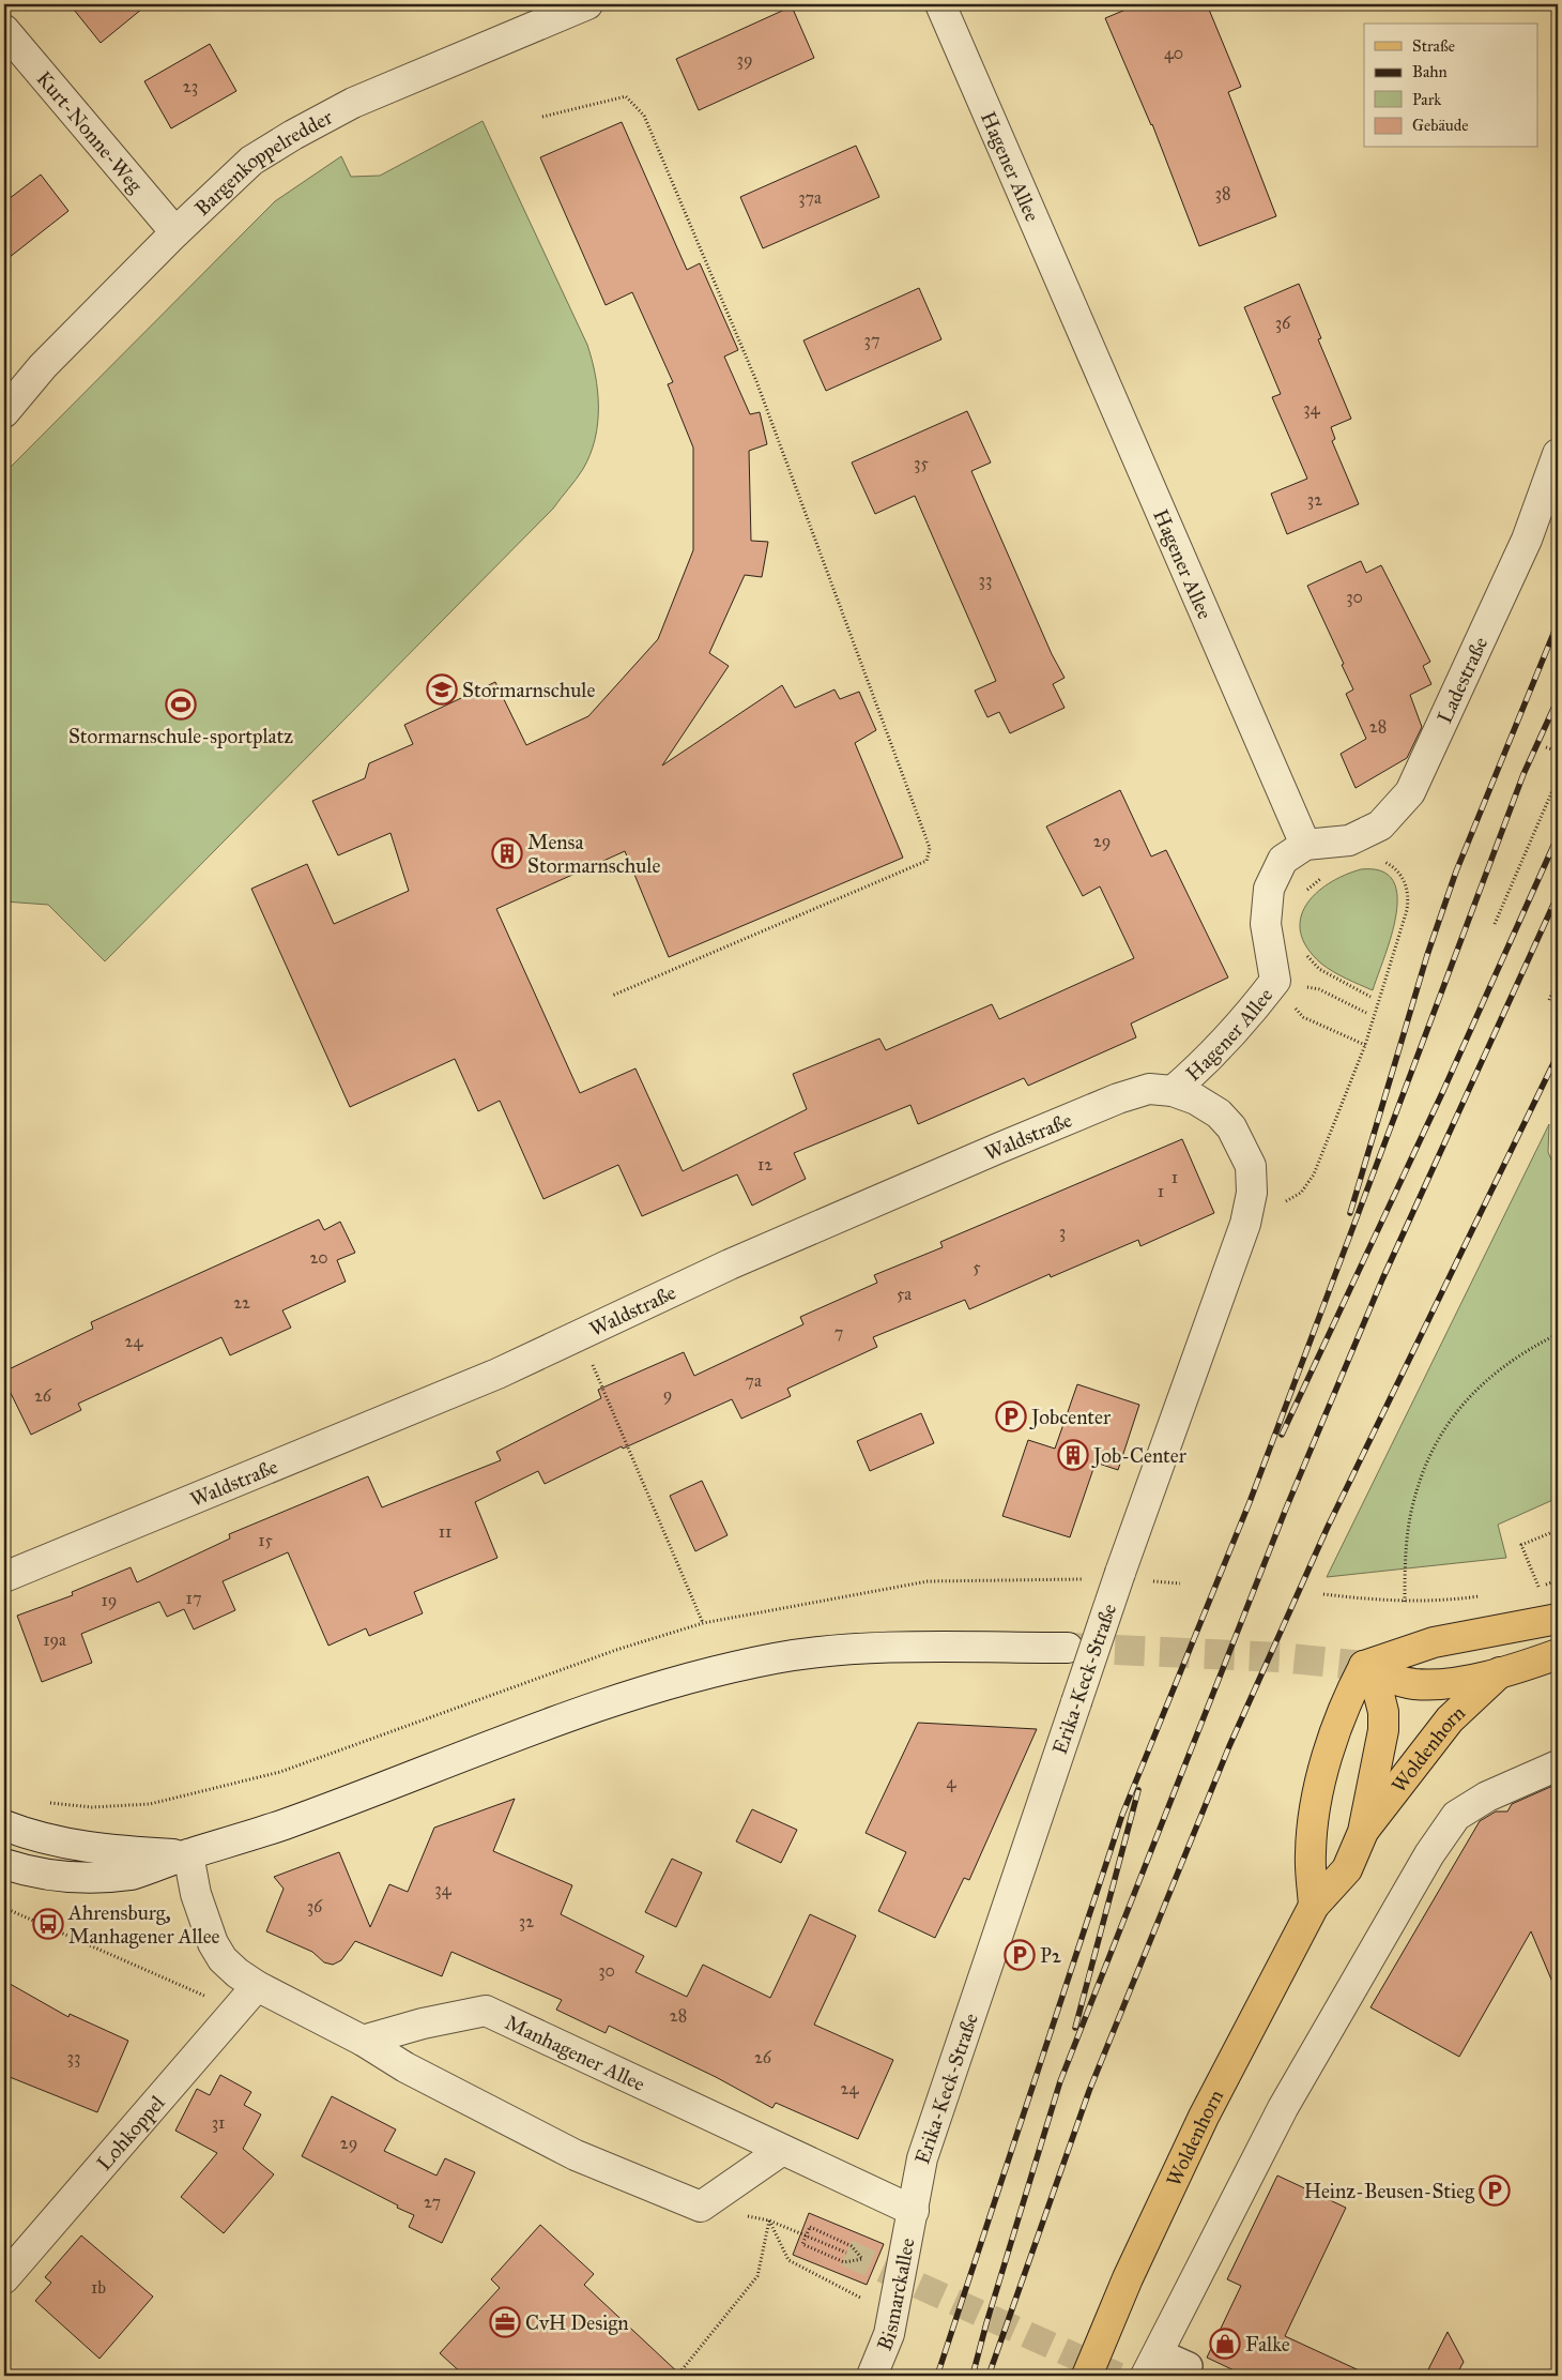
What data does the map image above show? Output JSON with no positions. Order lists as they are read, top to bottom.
{
  "streets": {
    "main road": ["Woldenhorn"],
    "street": [
      "Kurt-Nonne-Weg",
      "Bargenkoppelredder",
      "Hagener Allee",
      "Ladestraße",
      "Waldstraße",
      "Erika-Keck-Straße",
      "Manhagener Allee",
      "Lohkoppel",
      "Bismarckallee"
    ]
  },
  "crossings": [
    ["Kurt-Nonne-Weg", "Bargenkoppelredder"],
    ["Hagener Allee", "Ladestraße"],
    ["Hagener Allee", "Waldstraße"],
    ["Waldstraße", "Erika-Keck-Straße"],
    ["Erika-Keck-Straße", "Manhagener Allee"],
    ["Erika-Keck-Straße", "Bismarckallee"],
    ["Manhagener Allee", "Bismarckallee"]
  ],
  "places": {
    "school or university": ["Stormarnschule"],
    "sports": ["Stormarnschule-sportplatz"],
    "building": ["Mensa Stormarnschule", "Job-Center"],
    "parking": ["Jobcenter", "P2", "Heinz-Beusen-Stieg"],
    "bus stop": ["Ahrensburg, Manhagener Allee"],
    "office": ["CvH Design"],
    "shop": ["Falke"]
  },
  "house_numbers": [
    "40",
    "39",
    "23",
    "38",
    "37a",
    "36",
    "37",
    "34",
    "35",
    "32",
    "33",
    "30",
    "28",
    "29",
    "12",
    "1",
    "1",
    "3",
    "20",
    "5",
    "5a",
    "22",
    "7",
    "24",
    "7a",
    "9",
    "26",
    "11",
    "15",
    "17",
    "19",
    "19a",
    "4",
    "34",
    "36",
    "32",
    "30",
    "28",
    "33",
    "26",
    "24",
    "31",
    "29",
    "27",
    "1b"
  ],
  "legend": [
    "Straße",
    "Bahn",
    "Park",
    "Gebäude"
  ]
}
